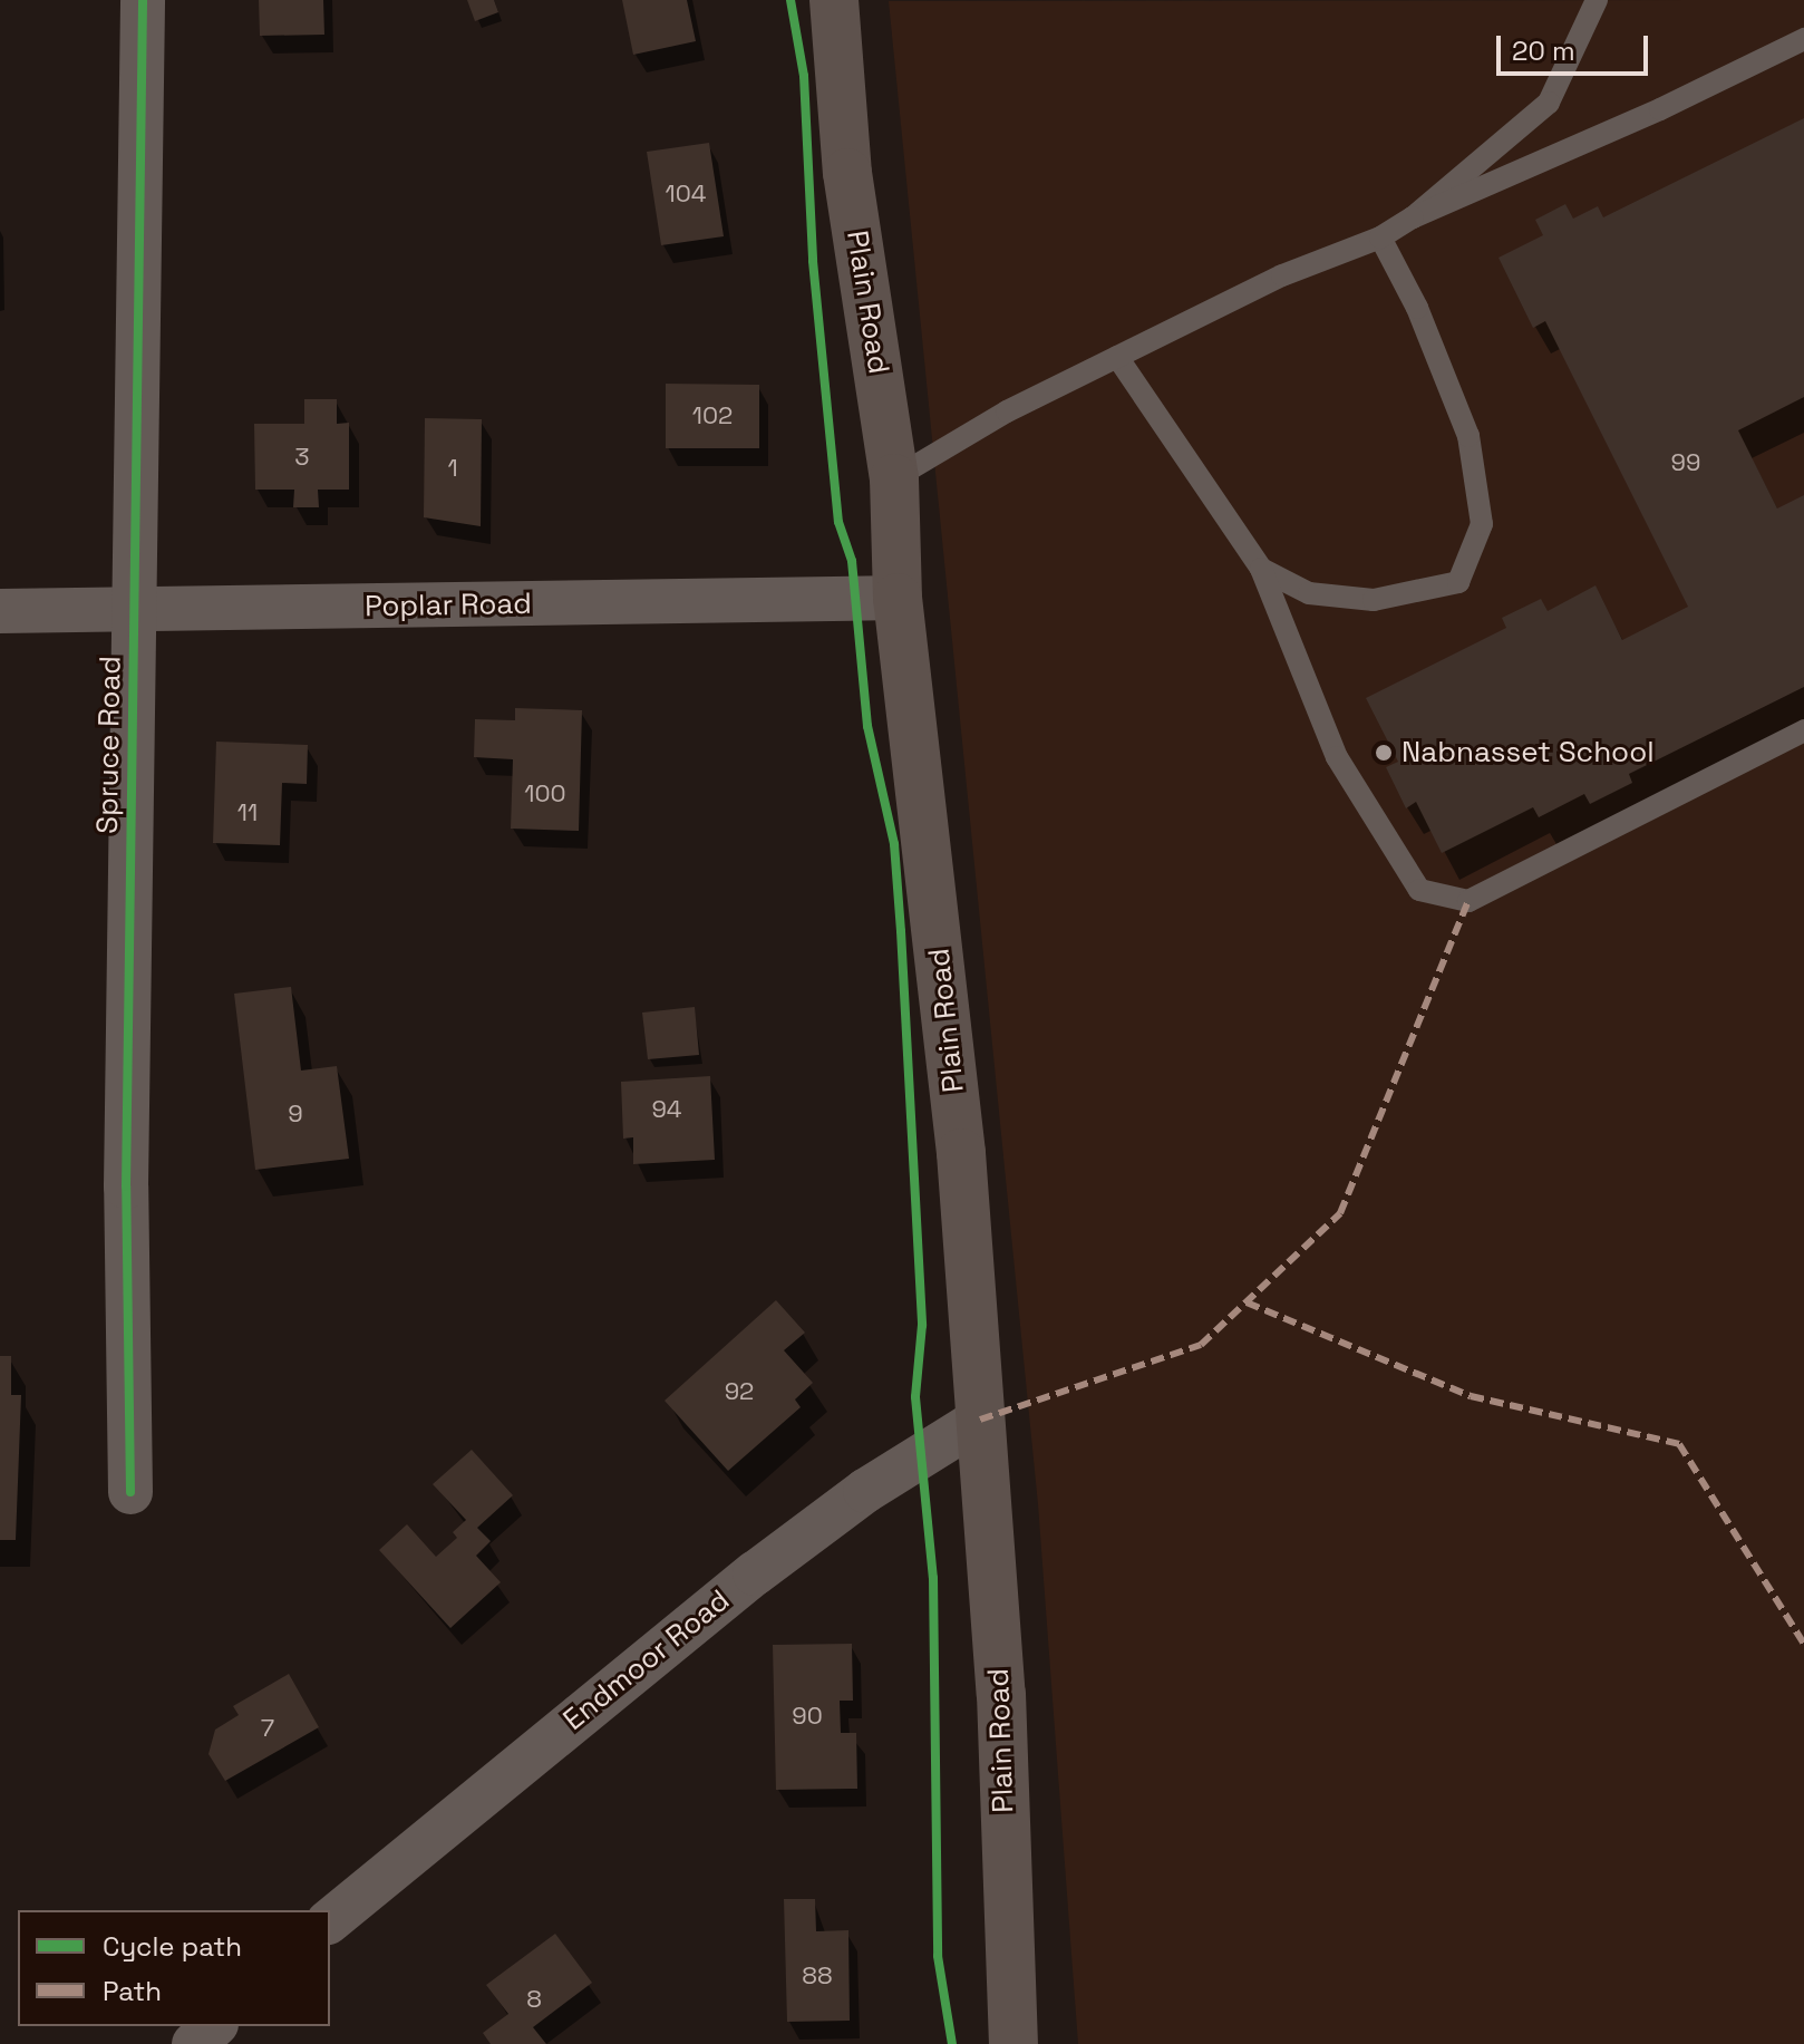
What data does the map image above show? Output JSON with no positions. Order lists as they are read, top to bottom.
{
  "streets": {
    "main road": ["Plain Road"],
    "street": ["Poplar Road", "Spruce Road", "Endmoor Road"]
  },
  "crossings": [
    ["Plain Road", "Poplar Road"],
    ["Plain Road", "Endmoor Road"],
    ["Poplar Road", "Spruce Road"]
  ],
  "places": ["Nabnasset School"],
  "house_numbers": [
    "104",
    "102",
    "3",
    "99",
    "1",
    "100",
    "11",
    "94",
    "9",
    "92",
    "90",
    "7",
    "88",
    "8"
  ],
  "legend": ["Cycle path", "Path"],
  "scale_bar": "20 m"
}
